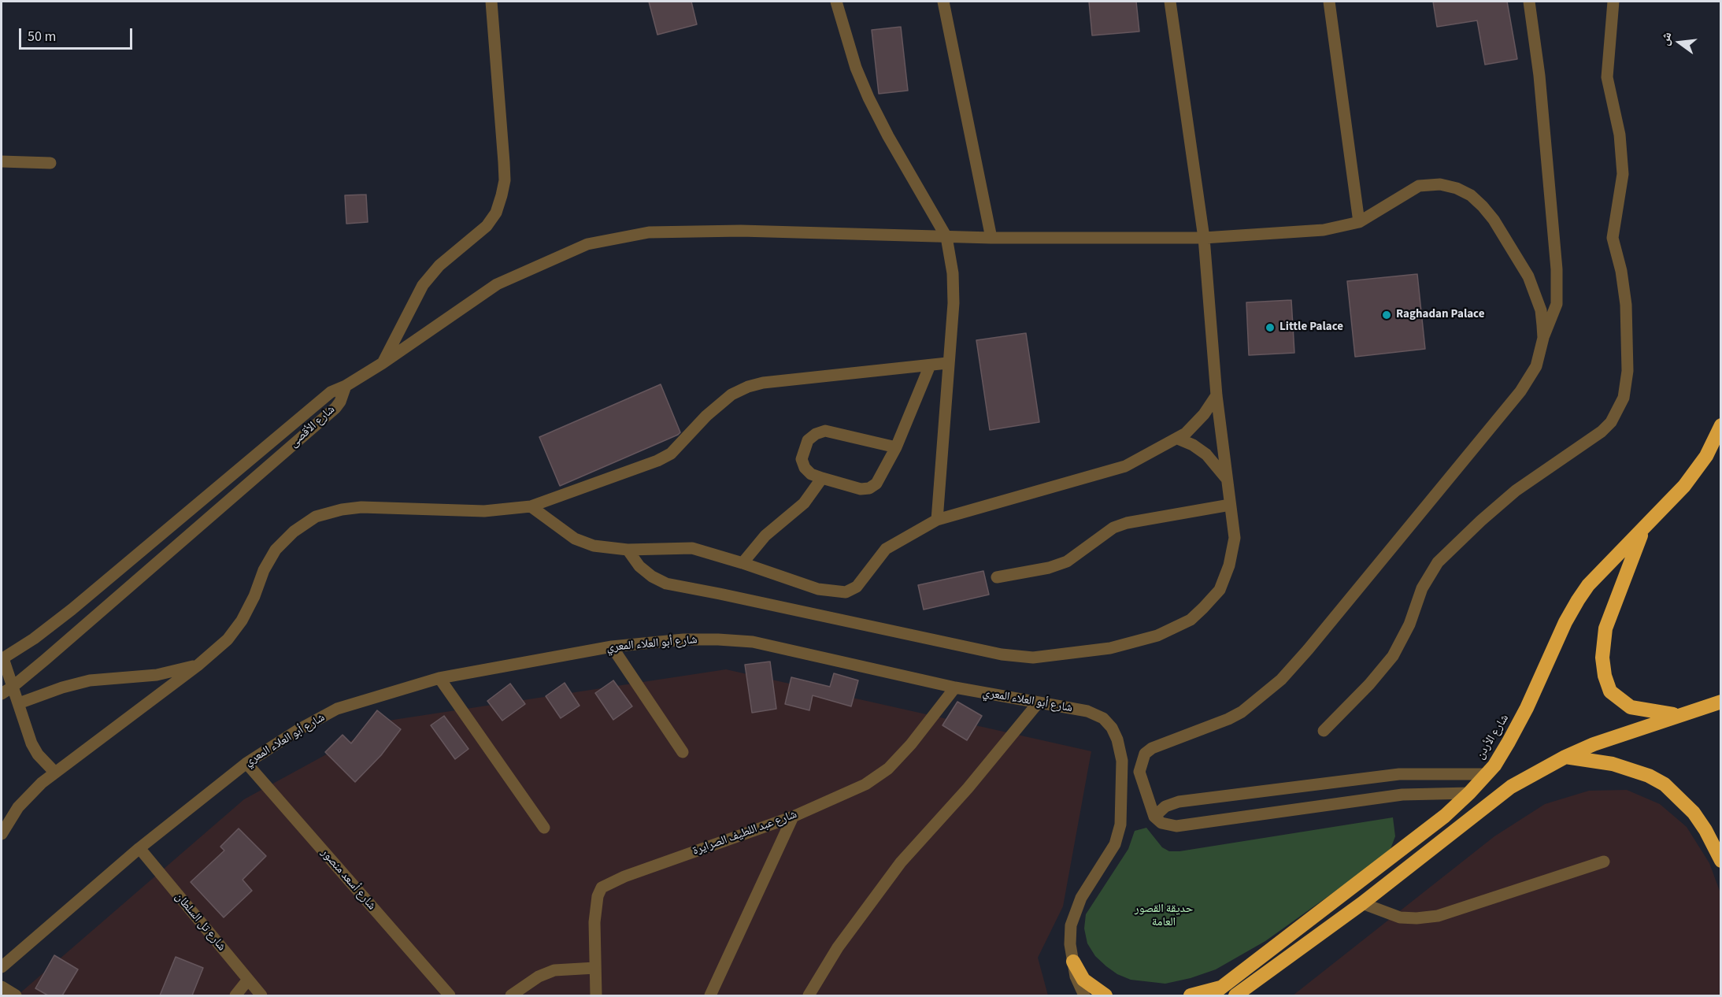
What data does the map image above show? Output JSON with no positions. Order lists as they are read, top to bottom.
{
  "streets": {
    "highway": ["شارع الأردن"],
    "street": [
      "شارع الأقصى",
      "شارع أبو العلاء المعري",
      "شارع عبد اللطيف الصرايرة",
      "شارع أسعد منصور",
      "شارع تل السلطان"
    ]
  },
  "crossings": [
    ["شارع أبو العلاء المعري", "شارع عبد اللطيف الصرايرة"],
    ["شارع أبو العلاء المعري", "شارع أسعد منصور"],
    ["شارع أبو العلاء المعري", "شارع تل السلطان"]
  ],
  "parks": ["حديقة القصور العامة"],
  "places": ["Raghadan Palace", "Little Palace"],
  "scale_bar": "50 m",
  "north": "left"
}
